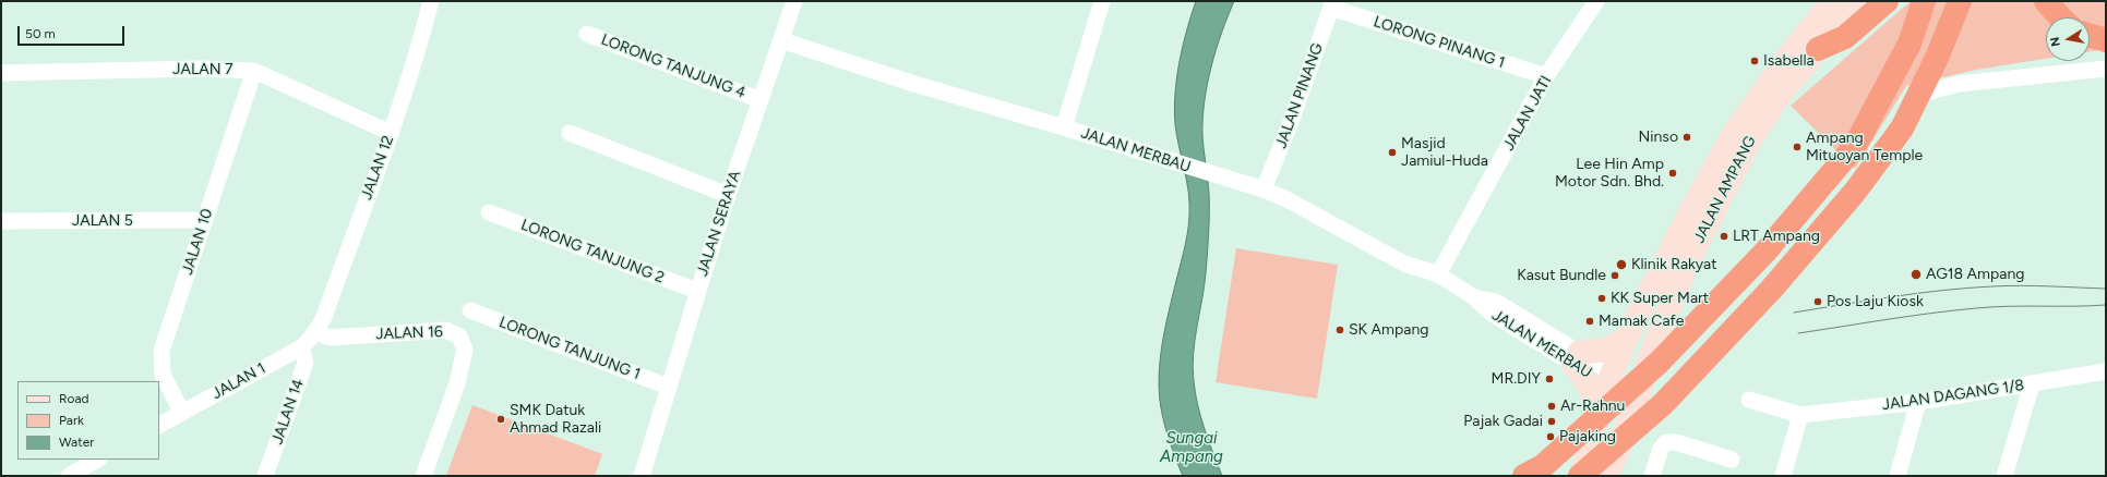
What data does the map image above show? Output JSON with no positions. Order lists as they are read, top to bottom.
{
  "streets": {
    "main road": ["JALAN AMPANG"],
    "street": [
      "LORONG PINANG 1",
      "LORONG TANJUNG 4",
      "JALAN 7",
      "JALAN PINANG",
      "JALAN JATI",
      "JALAN MERBAU",
      "JALAN 12",
      "JALAN 5",
      "JALAN SERAYA",
      "JALAN 10",
      "LORONG TANJUNG 2",
      "JALAN 16",
      "LORONG TANJUNG 1",
      "JALAN 1",
      "JALAN DAGANG 1/8",
      "JALAN 14"
    ]
  },
  "crossings": [
    ["LORONG PINANG 1", "JALAN PINANG"],
    ["LORONG PINANG 1", "JALAN JATI"],
    ["LORONG TANJUNG 4", "JALAN SERAYA"],
    ["JALAN 7", "JALAN 12"],
    ["JALAN 7", "JALAN 10"],
    ["JALAN PINANG", "JALAN MERBAU"],
    ["JALAN JATI", "JALAN MERBAU"],
    ["JALAN MERBAU", "JALAN AMPANG"],
    ["JALAN MERBAU", "JALAN SERAYA"],
    ["JALAN 12", "JALAN 16"],
    ["JALAN 12", "JALAN 1"],
    ["JALAN 5", "JALAN 10"],
    ["JALAN SERAYA", "LORONG TANJUNG 2"],
    ["JALAN SERAYA", "LORONG TANJUNG 1"],
    ["JALAN 10", "JALAN 1"],
    ["JALAN 16", "JALAN 1"],
    ["JALAN 1", "JALAN 14"]
  ],
  "water": ["Sungai Ampang"],
  "places": [
    "Isabella",
    "Ninso",
    "Ampang Mituoyan Temple",
    "Masjid Jamiul-Huda",
    "Lee Hin Amp Motor Sdn. Bhd.",
    "LRT Ampang",
    "Klinik Rakyat",
    "AG18 Ampang",
    "Kasut Bundle",
    "KK Super Mart",
    "Pos Laju Kiosk",
    "Mamak Cafe",
    "SK Ampang",
    "MR.DIY",
    "Ar-Rahnu",
    "SMK Datuk Ahmad Razali",
    "Pajak Gadai",
    "Pajaking"
  ],
  "legend": ["Road", "Park", "Water"],
  "scale_bar": "50 m",
  "north": "left"
}
